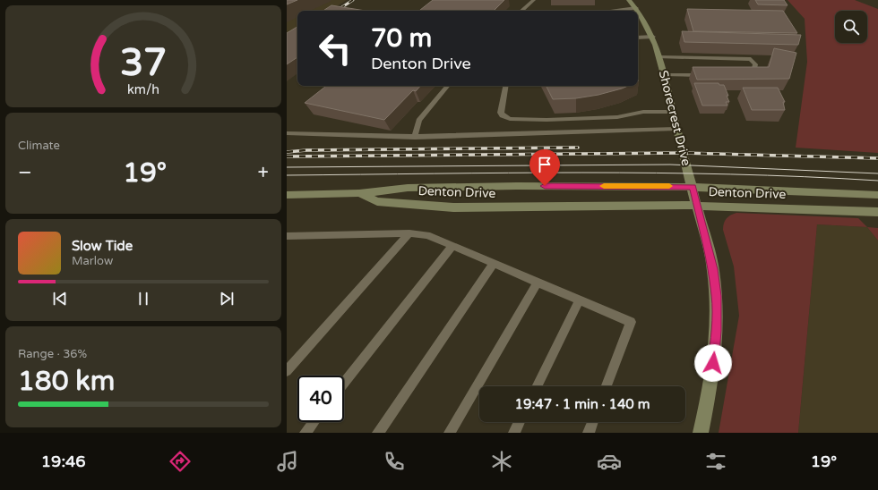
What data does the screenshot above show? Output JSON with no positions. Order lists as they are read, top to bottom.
{
  "streets": {
    "main road": ["Shorecrest Drive", "Denton Drive"]
  },
  "crossings": [
    ["Shorecrest Drive", "Denton Drive"]
  ],
  "page": {
    "turn": ["70 m", "Denton Drive"],
    "tile": [
      "Climate",
      ["Range · 36%", "180 km"]
    ],
    "heat": ["−", "19°", "+"],
    "song": ["Slow Tide", "Marlow"],
    "limit": "40",
    "trip": "19:47 · 1 min · 140 m",
    "tabs": ["19:46", "19°"],
    "gauge": ["37", "km/h"]
  }
}
